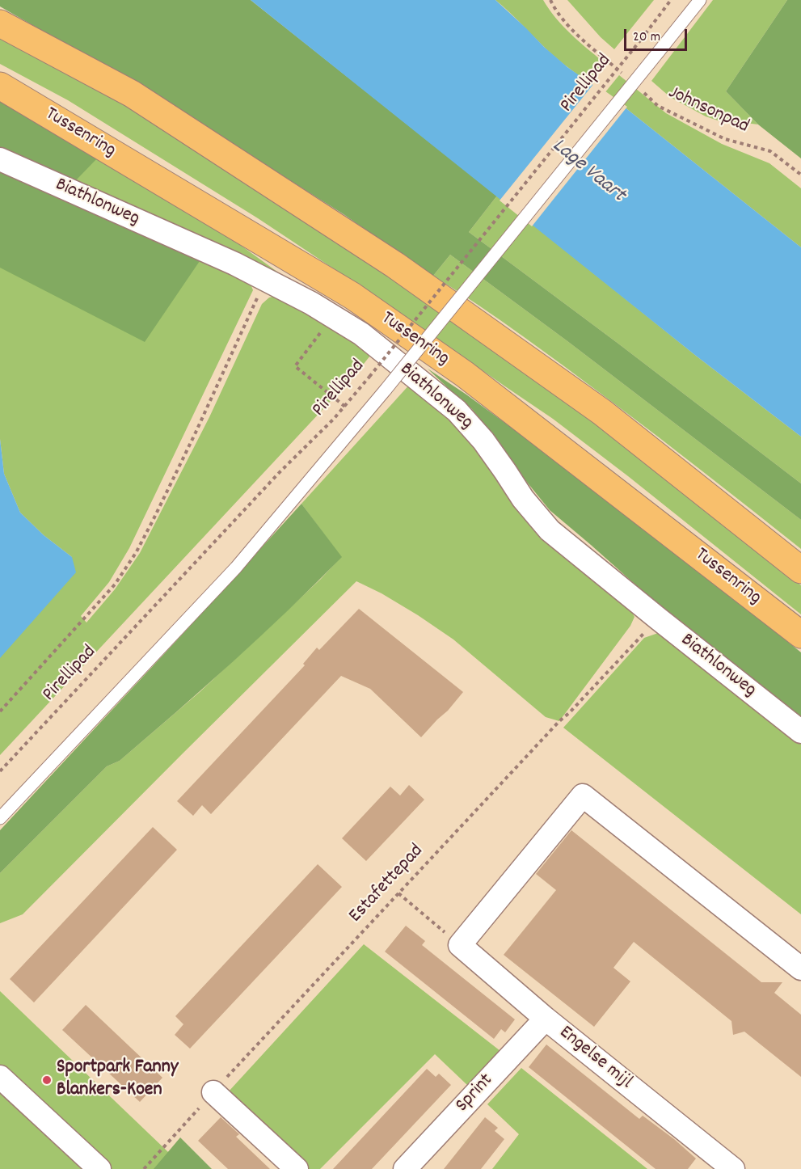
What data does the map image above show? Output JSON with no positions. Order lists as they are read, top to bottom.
{
  "streets": {
    "highway": ["Tussenring"],
    "street": ["Biathlonweg", "Engelse mijl", "Sprint"],
    "path": ["Pirellipad", "Johnsonpad", "Estafettepad"]
  },
  "crossings": [
    ["Engelse mijl", "Sprint"]
  ],
  "water": ["Lage Vaart"],
  "places": ["Sportpark Fanny Blankers-Koen"],
  "scale_bar": "20 m"
}
